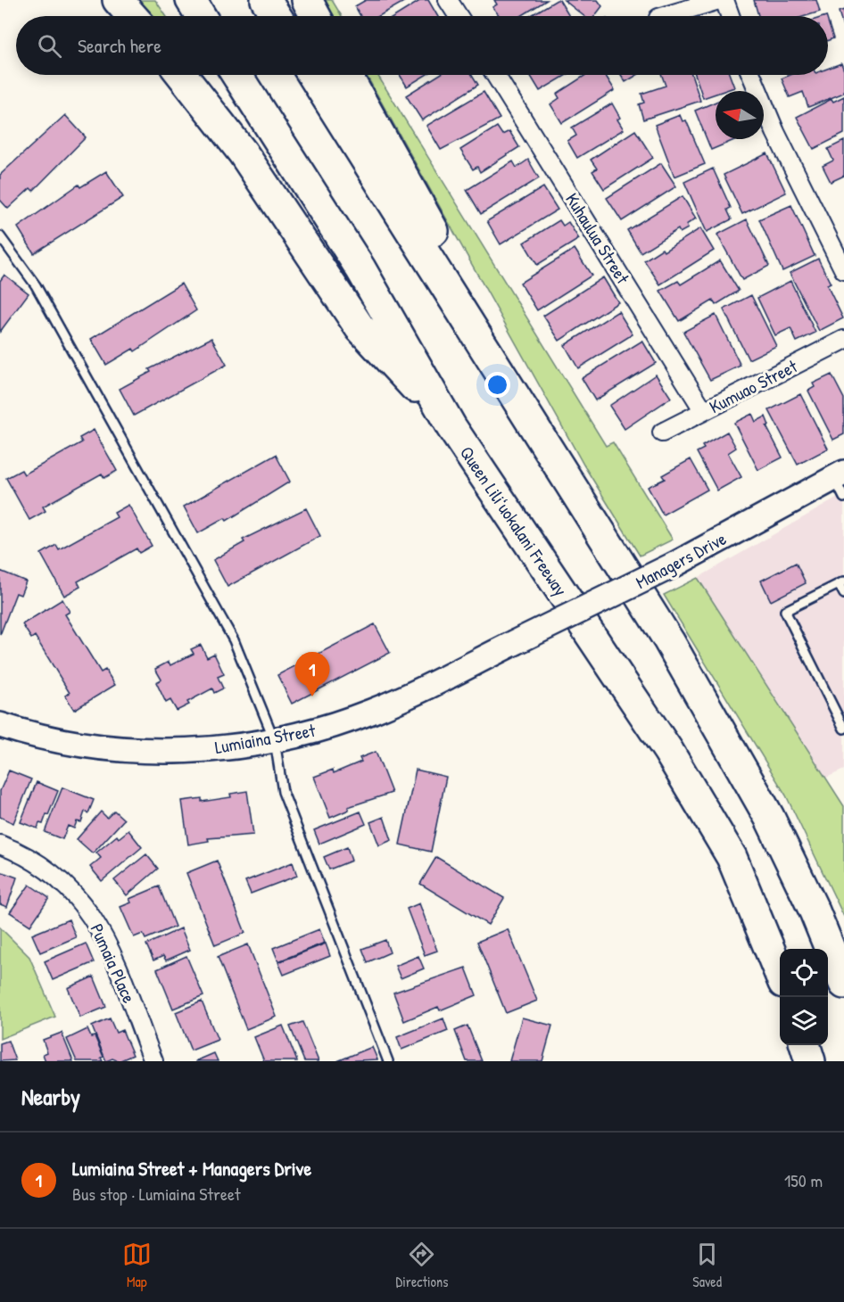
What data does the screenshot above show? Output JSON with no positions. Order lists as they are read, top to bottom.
{
  "streets": {
    "highway": ["Queen Liliʻuokalani Freeway"],
    "street": [
      "Kuhaulua Street",
      "Kumuao Street",
      "Managers Drive",
      "Lumiaina Street",
      "Pumaia Place"
    ]
  },
  "crossings": [
    ["Kuhaulua Street", "Kumuao Street"],
    ["Managers Drive", "Lumiaina Street"]
  ],
  "north": "left",
  "page": {
    "search": "Search here",
    "pins": "1",
    "heading": "Nearby",
    "list": [
      {
        "mark": "1",
        "name": "Lumiaina Street + Managers Drive",
        "note": "Bus stop · Lumiaina Street",
        "value": "150 m"
      }
    ],
    "nav": ["Map", "Directions", "Saved"]
  }
}
